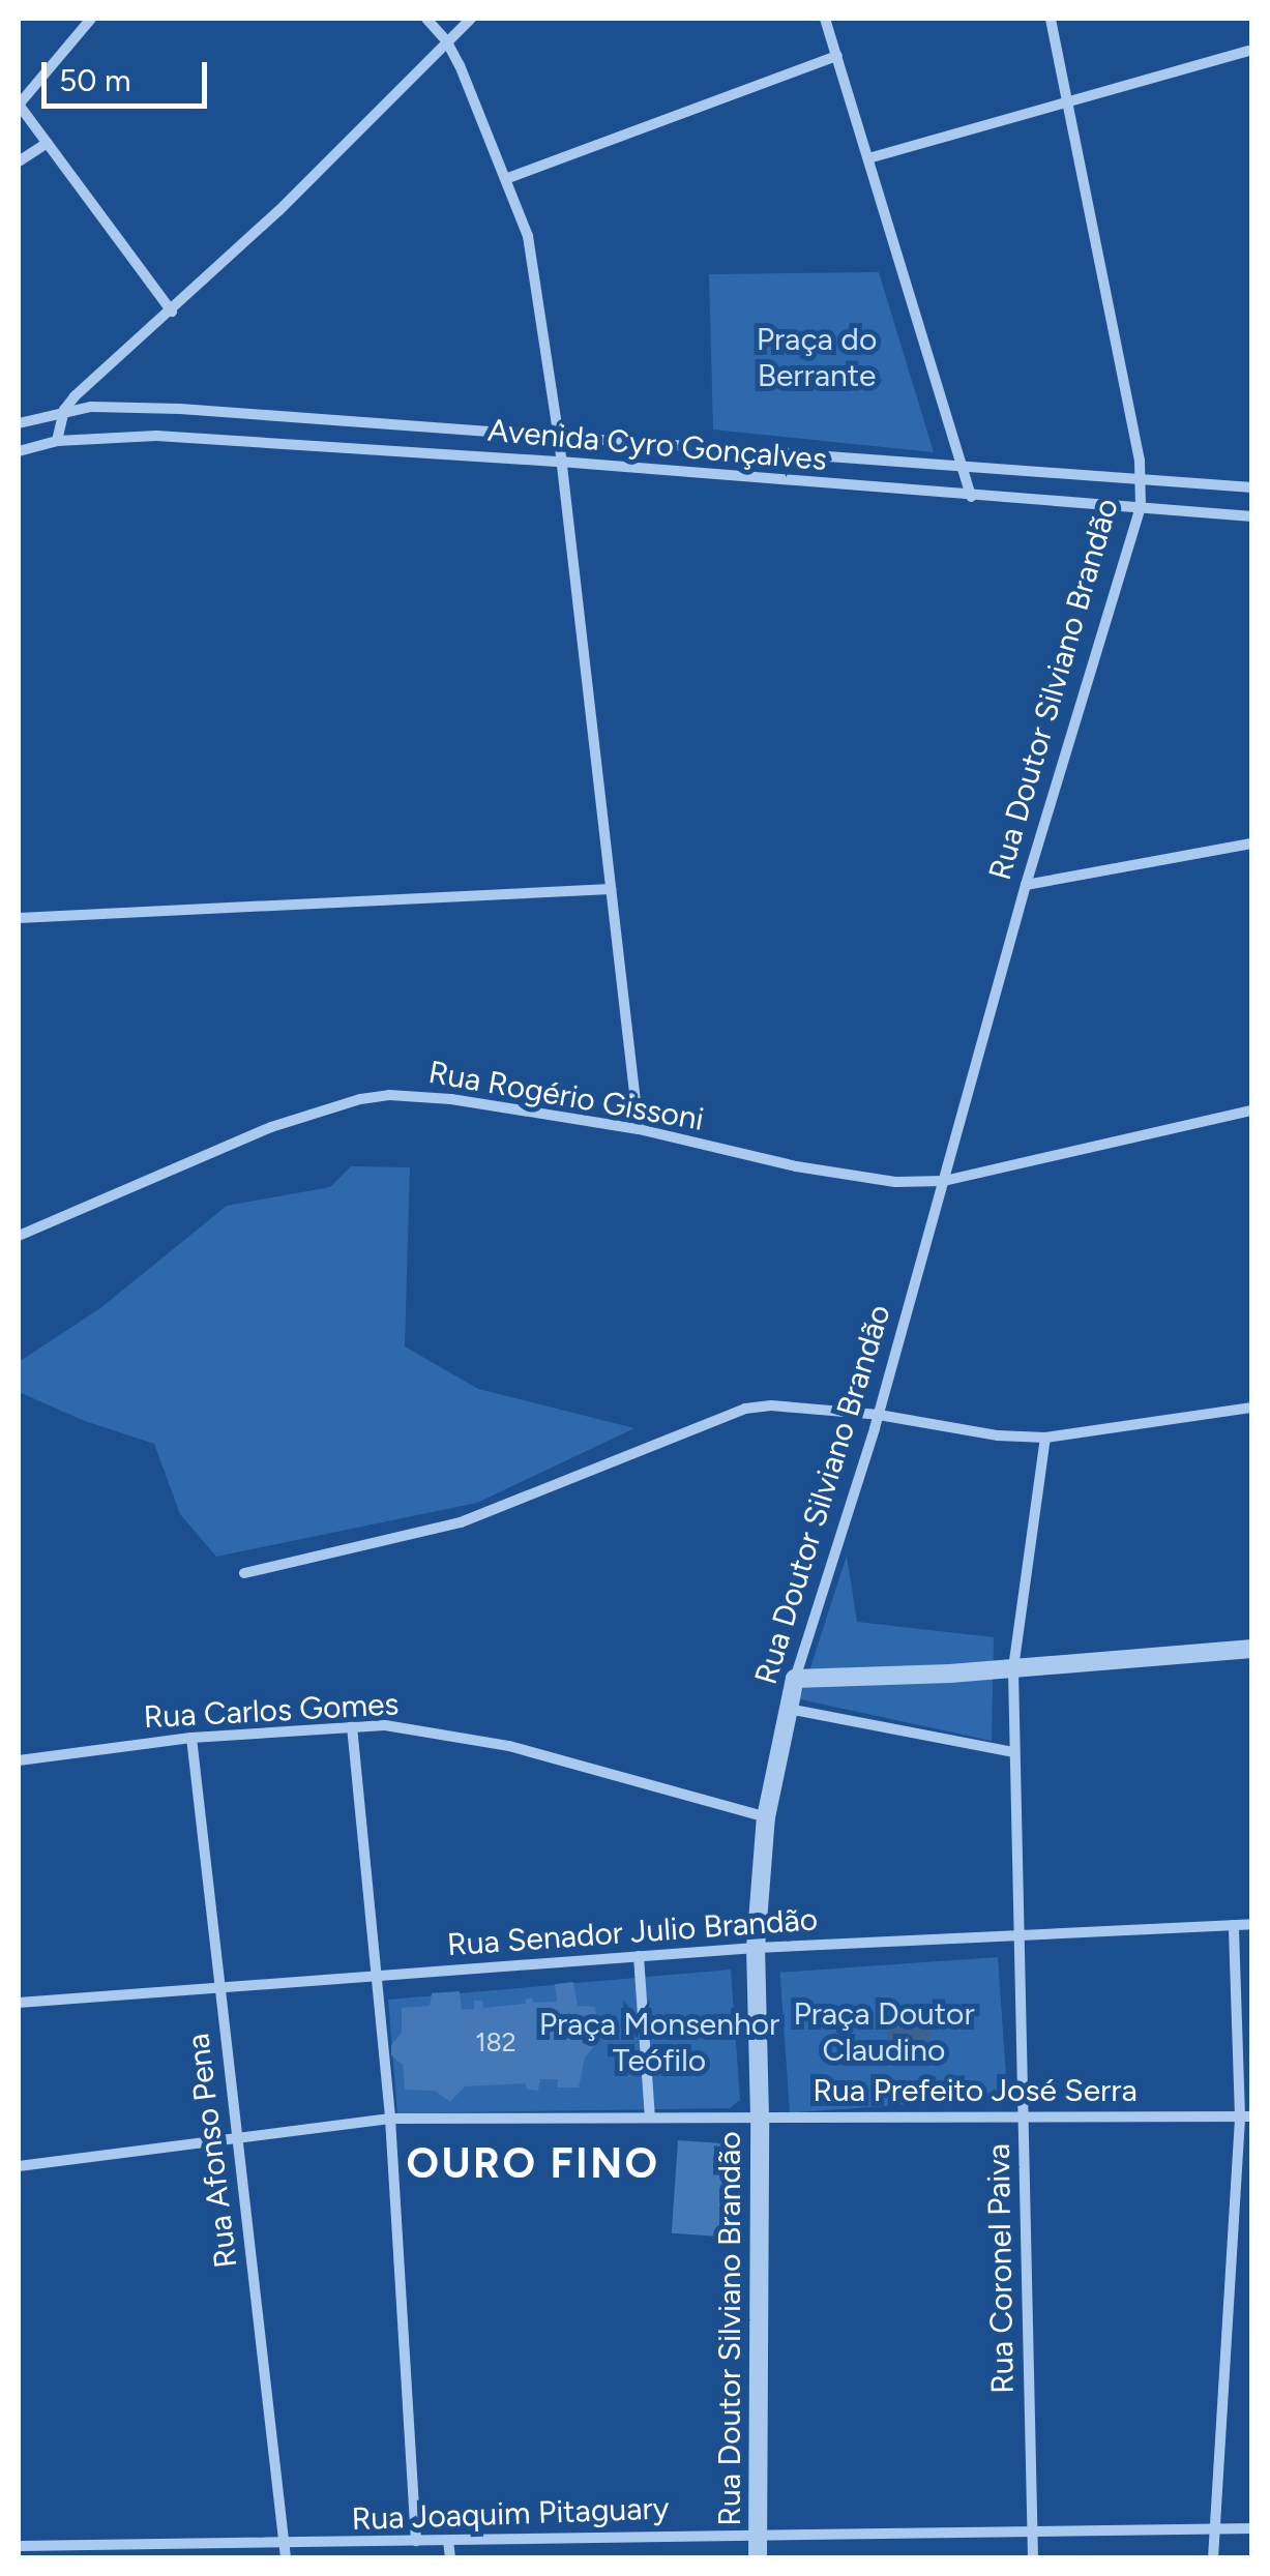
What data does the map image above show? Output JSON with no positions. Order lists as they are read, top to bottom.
{
  "streets": {
    "street": [
      "Avenida Cyro Gonçalves",
      "Rua Doutor Silviano Brandão",
      "Rua Rogério Gissoni",
      "Rua Carlos Gomes",
      "Rua Senador Julio Brandão",
      "Rua Prefeito José Serra",
      "Rua Afonso Pena",
      "Rua Coronel Paiva",
      "Rua Joaquim Pitaguary"
    ]
  },
  "crossings": [
    ["Avenida Cyro Gonçalves", "Rua Doutor Silviano Brandão"],
    ["Rua Doutor Silviano Brandão", "Rua Rogério Gissoni"],
    ["Rua Doutor Silviano Brandão", "Rua Carlos Gomes"],
    ["Rua Doutor Silviano Brandão", "Rua Senador Julio Brandão"],
    ["Rua Doutor Silviano Brandão", "Rua Prefeito José Serra"],
    ["Rua Doutor Silviano Brandão", "Rua Joaquim Pitaguary"],
    ["Rua Carlos Gomes", "Rua Afonso Pena"],
    ["Rua Senador Julio Brandão", "Rua Afonso Pena"],
    ["Rua Senador Julio Brandão", "Rua Coronel Paiva"],
    ["Rua Prefeito José Serra", "Rua Afonso Pena"],
    ["Rua Prefeito José Serra", "Rua Coronel Paiva"],
    ["Rua Afonso Pena", "Rua Joaquim Pitaguary"],
    ["Rua Coronel Paiva", "Rua Joaquim Pitaguary"]
  ],
  "districts": ["OURO FINO"],
  "parks": ["Praça do Berrante", "Praça Doutor Claudino", "Praça Monsenhor Teófilo"],
  "house_numbers": ["182"],
  "scale_bar": "50 m"
}
